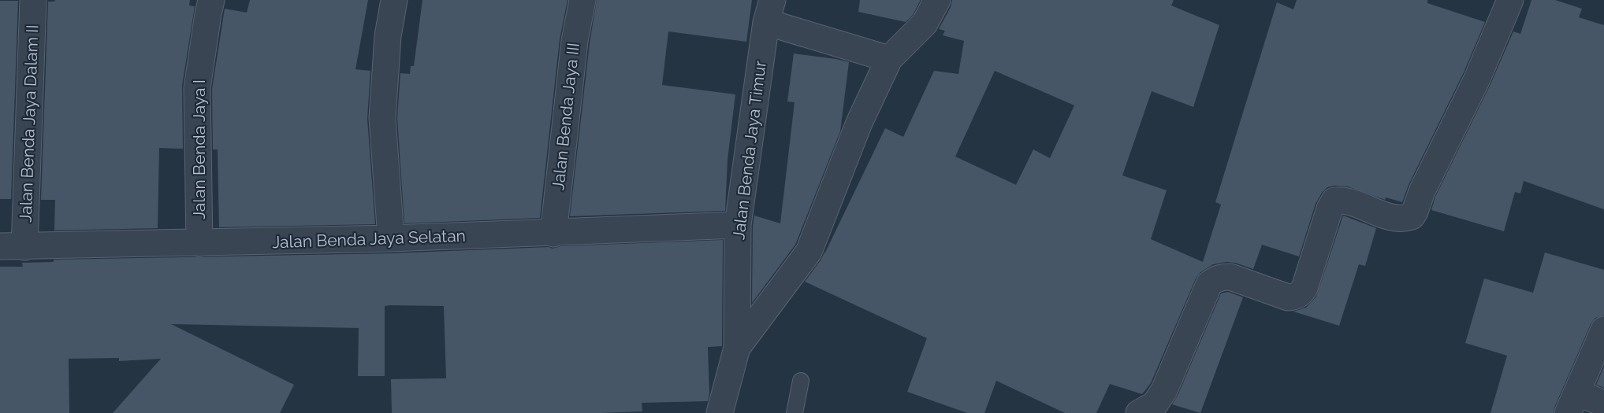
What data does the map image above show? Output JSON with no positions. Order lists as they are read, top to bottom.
{
  "streets": {
    "street": [
      "Jalan Benda Jaya III",
      "Jalan Benda Jaya Dalam II",
      "Jalan Benda Jaya I",
      "Jalan Benda Jaya Timur",
      "Jalan Benda Jaya Selatan"
    ]
  },
  "crossings": [
    ["Jalan Benda Jaya III", "Jalan Benda Jaya Selatan"],
    ["Jalan Benda Jaya Dalam II", "Jalan Benda Jaya Selatan"],
    ["Jalan Benda Jaya I", "Jalan Benda Jaya Selatan"],
    ["Jalan Benda Jaya Timur", "Jalan Benda Jaya Selatan"]
  ]
}
